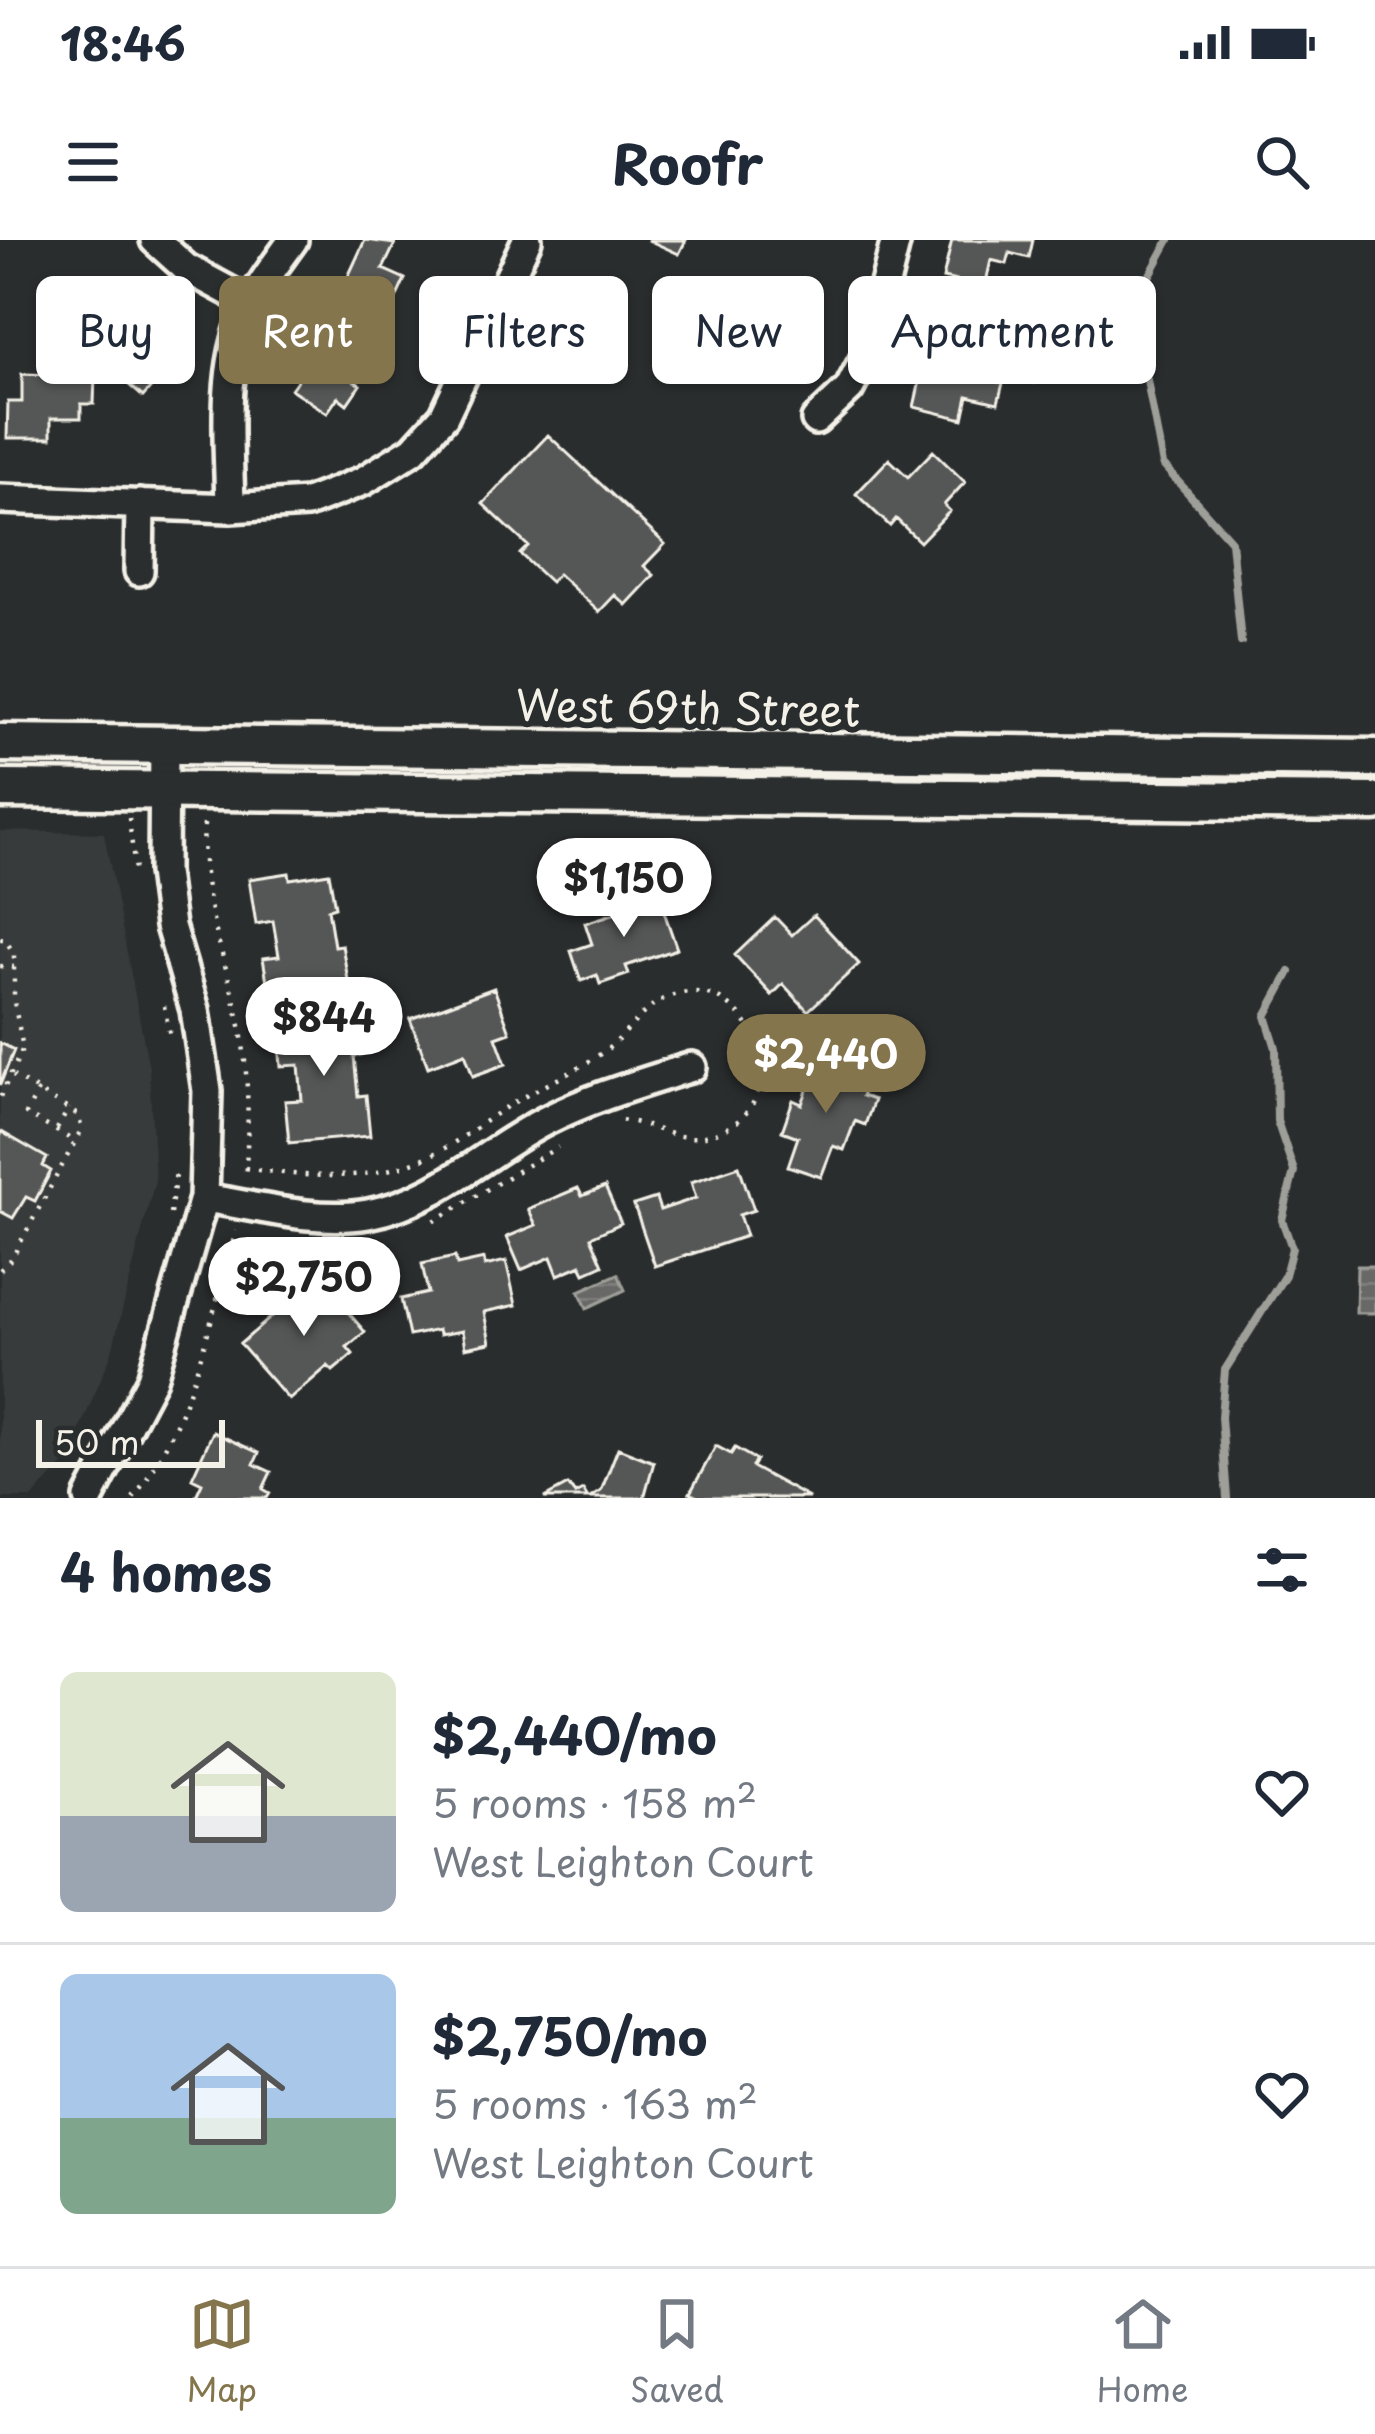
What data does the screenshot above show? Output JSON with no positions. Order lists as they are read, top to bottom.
{
  "streets": {
    "main road": ["West 69th Street"]
  },
  "scale_bar": "50 m",
  "page": {
    "status": "18:46",
    "header": "Roofr",
    "chip": [
      "Buy",
      "Rent",
      "Filters",
      "New",
      "Apartment"
    ],
    "price": [
      "$1,150",
      "$844",
      "$2,440",
      "$2,750"
    ],
    "scale": "50 m",
    "heading": "4 homes",
    "list": [
      {
        "name": "$2,440/mo",
        "note": "5 rooms · 158 m² · West Leighton Court"
      },
      {
        "name": "$2,750/mo",
        "note": "5 rooms · 163 m² · West Leighton Court"
      }
    ],
    "tabs": ["Map", "Saved", "Home"]
  }
}
